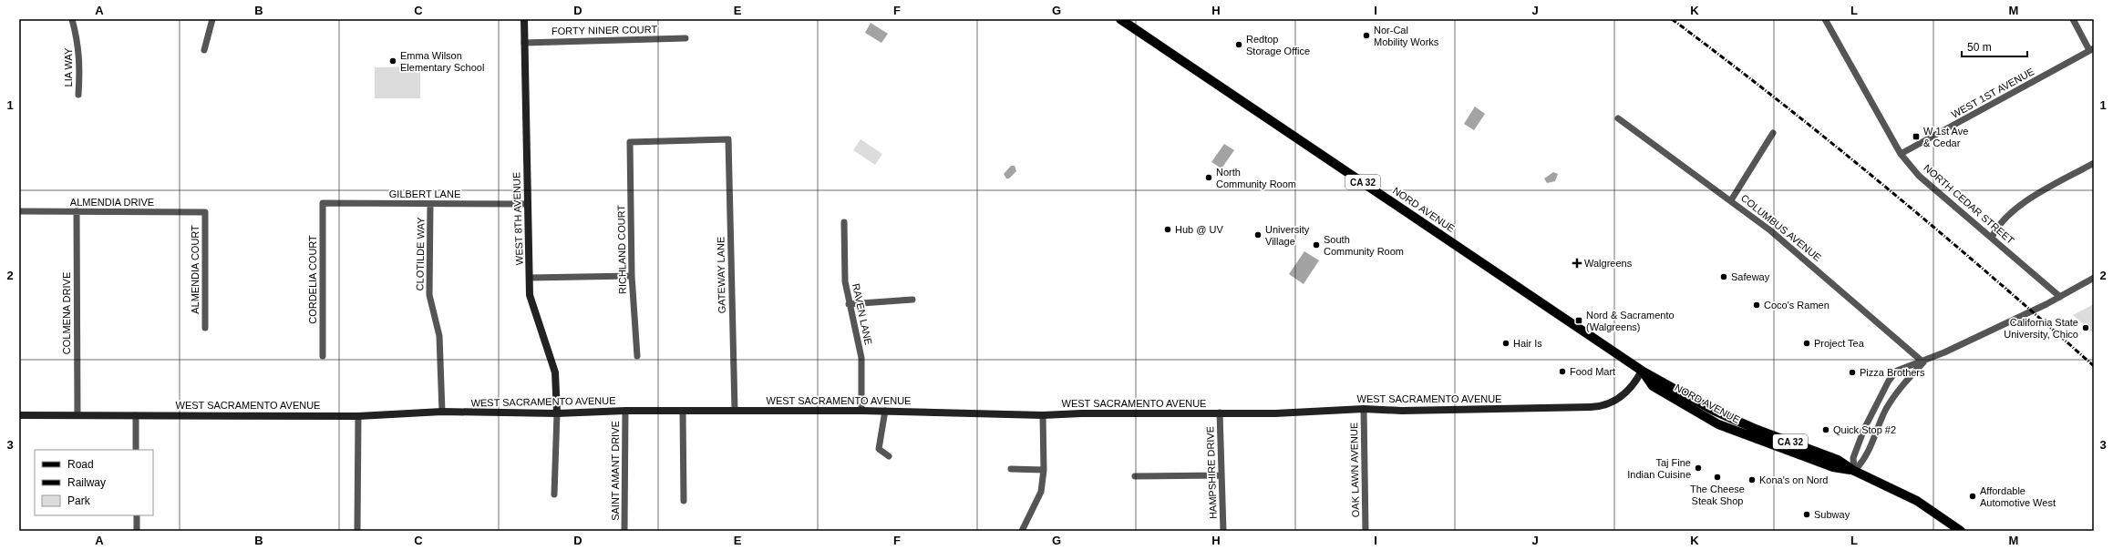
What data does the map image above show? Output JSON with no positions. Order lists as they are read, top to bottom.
{
  "streets": {
    "main road": ["CA 32", "NORD AVENUE"],
    "street": [
      "FORTY NINER COURT",
      "LIA WAY",
      "WEST 1ST AVENUE",
      "GILBERT LANE",
      "ALMENDIA DRIVE",
      "NORTH CEDAR STREET",
      "WEST 8TH AVENUE",
      "COLUMBUS AVENUE",
      "RICHLAND COURT",
      "CLOTILDE WAY",
      "ALMENDIA COURT",
      "GATEWAY LANE",
      "CORDELIA COURT",
      "COLMENA DRIVE",
      "RAVEN LANE",
      "WEST SACRAMENTO AVENUE",
      "OAK LAWN AVENUE",
      "SAINT AMANT DRIVE",
      "HAMPSHIRE DRIVE"
    ]
  },
  "crossings": [
    ["FORTY NINER COURT", "WEST 8TH AVENUE"],
    ["WEST 1ST AVENUE", "NORTH CEDAR STREET"],
    ["GILBERT LANE", "WEST 8TH AVENUE"],
    ["GILBERT LANE", "CLOTILDE WAY"],
    ["GILBERT LANE", "CORDELIA COURT"],
    ["ALMENDIA DRIVE", "ALMENDIA COURT"],
    ["ALMENDIA DRIVE", "COLMENA DRIVE"],
    ["NORD AVENUE", "WEST SACRAMENTO AVENUE"],
    ["WEST 8TH AVENUE", "WEST SACRAMENTO AVENUE"],
    ["RICHLAND COURT", "GATEWAY LANE"],
    ["CLOTILDE WAY", "WEST SACRAMENTO AVENUE"],
    ["GATEWAY LANE", "WEST SACRAMENTO AVENUE"],
    ["COLMENA DRIVE", "WEST SACRAMENTO AVENUE"],
    ["RAVEN LANE", "WEST SACRAMENTO AVENUE"],
    ["WEST SACRAMENTO AVENUE", "OAK LAWN AVENUE"],
    ["WEST SACRAMENTO AVENUE", "SAINT AMANT DRIVE"],
    ["WEST SACRAMENTO AVENUE", "HAMPSHIRE DRIVE"]
  ],
  "places": {
    "other": [
      "Nor-Cal Mobility Works",
      "Redtop Storage Office",
      "Emma Wilson Elementary School",
      "North Community Room",
      "Hub @ UV",
      "University Village",
      "South Community Room",
      "Safeway",
      "Coco's Ramen",
      "California State University, Chico",
      "Hair Is",
      "Project Tea",
      "Food Mart",
      "Pizza Brothers",
      "Quick Stop #2",
      "Taj Fine Indian Cuisine",
      "The Cheese Steak Shop",
      "Kona's on Nord",
      "Affordable Automotive West",
      "Subway"
    ],
    "transit": ["W 1st Ave & Cedar", "Nord & Sacramento (Walgreens)"],
    "health": ["Walgreens"]
  },
  "legend": ["Road", "Railway", "Park"],
  "scale_bar": "50 m",
  "grid": {
    "columns": [
      "A",
      "B",
      "C",
      "D",
      "E",
      "F",
      "G",
      "H",
      "I",
      "J",
      "K",
      "L",
      "M"
    ],
    "rows": ["1", "2", "3"]
  }
}
